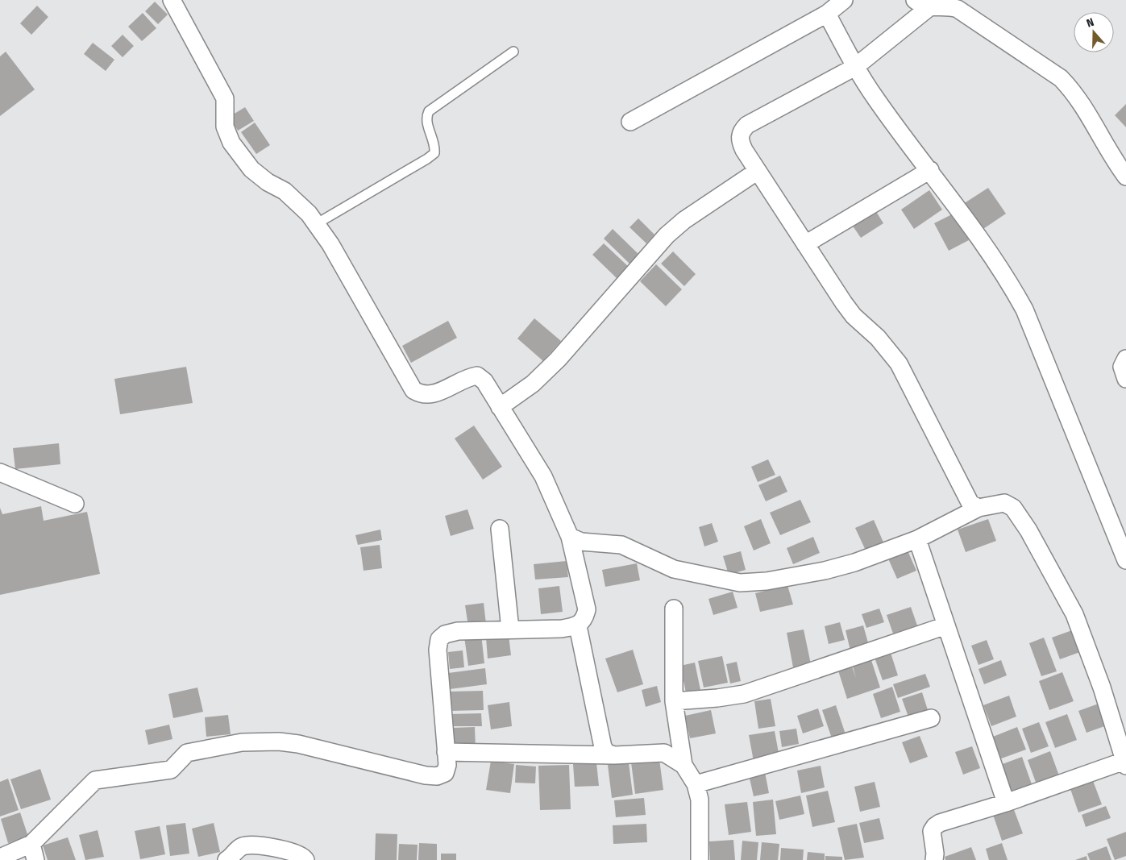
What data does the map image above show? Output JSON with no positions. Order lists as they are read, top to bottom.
{
  "north": "top"
}
